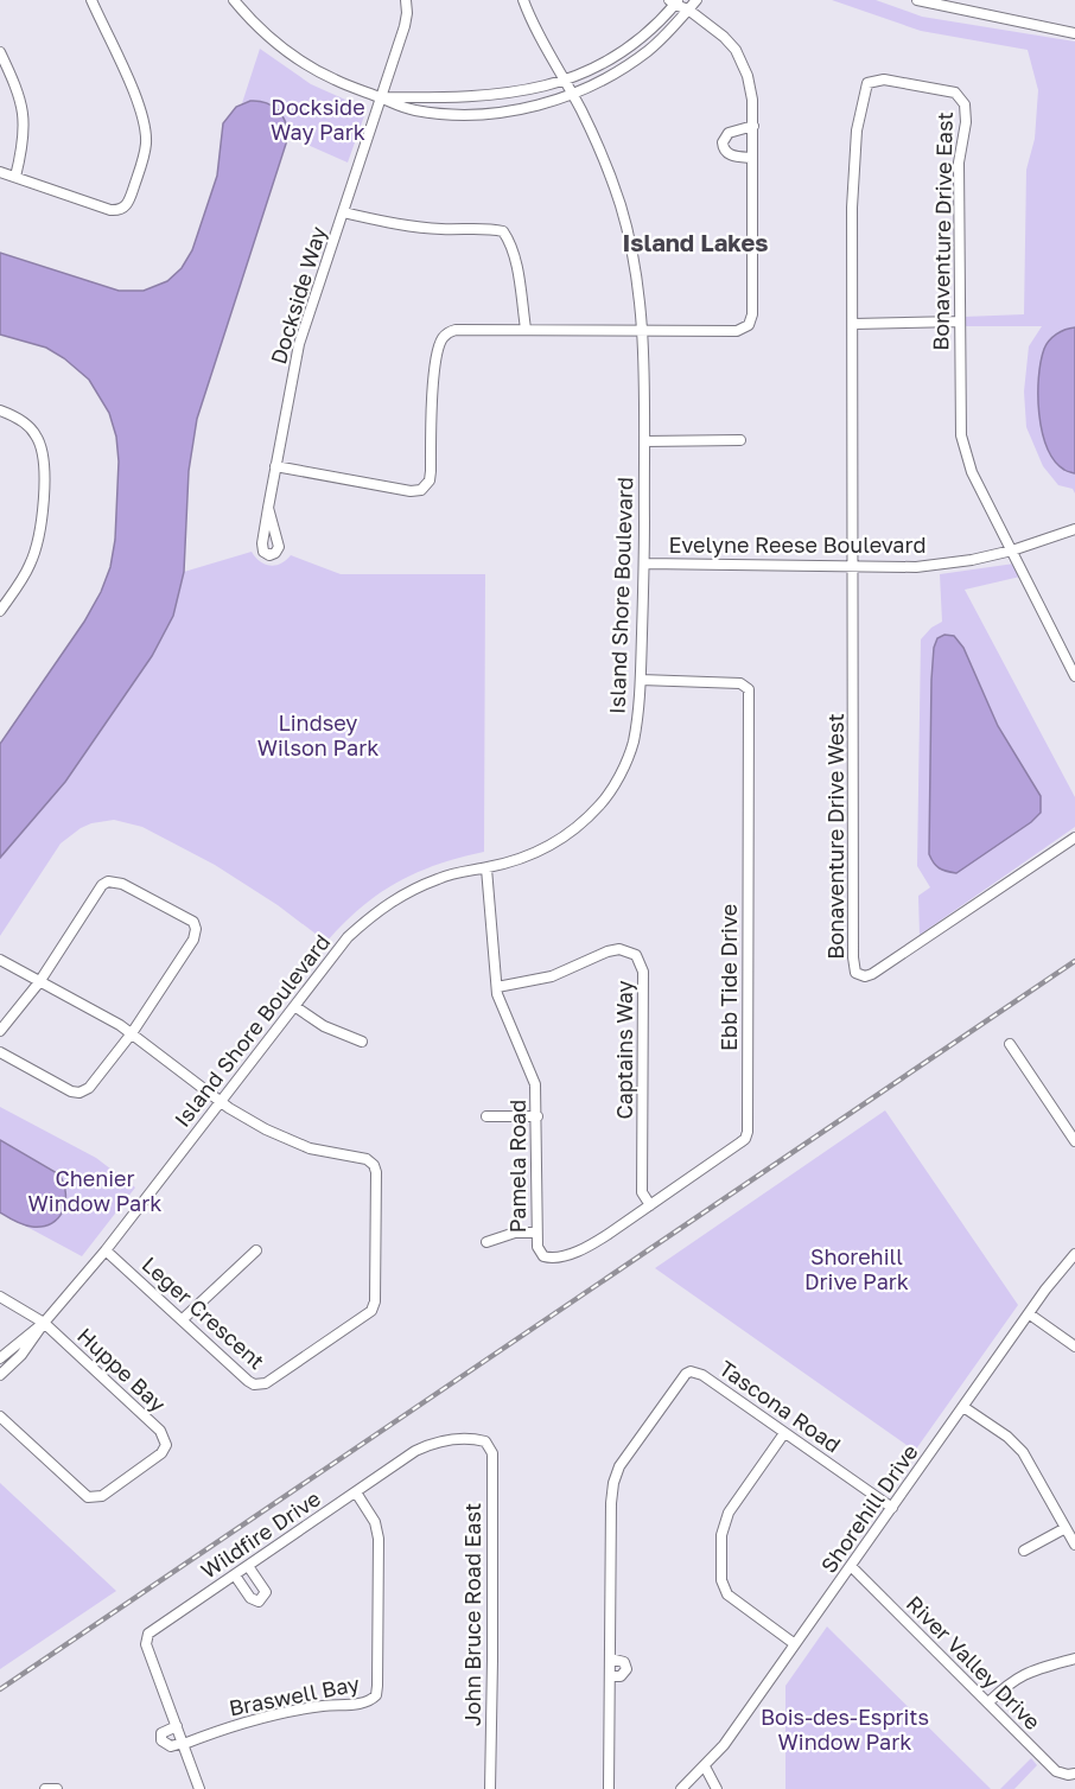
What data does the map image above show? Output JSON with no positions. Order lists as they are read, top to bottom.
{
  "streets": {
    "street": [
      "Bonaventure Drive East",
      "Dockside Way",
      "Evelyne Reese Boulevard",
      "Island Shore Boulevard",
      "Bonaventure Drive West",
      "Ebb Tide Drive",
      "Captains Way",
      "Pamela Road",
      "Leger Crescent",
      "Huppe Bay",
      "Tascona Road",
      "Shorehill Drive",
      "Wildfire Drive",
      "John Bruce Road East",
      "River Valley Drive",
      "Braswell Bay"
    ]
  },
  "crossings": [
    ["Bonaventure Drive East", "Evelyne Reese Boulevard"],
    ["Bonaventure Drive East", "Bonaventure Drive West"],
    ["Evelyne Reese Boulevard", "Island Shore Boulevard"],
    ["Evelyne Reese Boulevard", "Bonaventure Drive West"],
    ["Island Shore Boulevard", "Ebb Tide Drive"],
    ["Island Shore Boulevard", "Pamela Road"],
    ["Island Shore Boulevard", "Leger Crescent"],
    ["Island Shore Boulevard", "Huppe Bay"],
    ["Ebb Tide Drive", "Captains Way"],
    ["Ebb Tide Drive", "Pamela Road"],
    ["Captains Way", "Pamela Road"],
    ["Tascona Road", "Shorehill Drive"],
    ["Shorehill Drive", "River Valley Drive"],
    ["Wildfire Drive", "John Bruce Road East"],
    ["Wildfire Drive", "Braswell Bay"]
  ],
  "districts": ["Island Lakes"],
  "parks": [
    "Dockside Way Park",
    "Lindsey Wilson Park",
    "Chenier Window Park",
    "Shorehill Drive Park",
    "Bois-des-Esprits Window Park"
  ]
}
